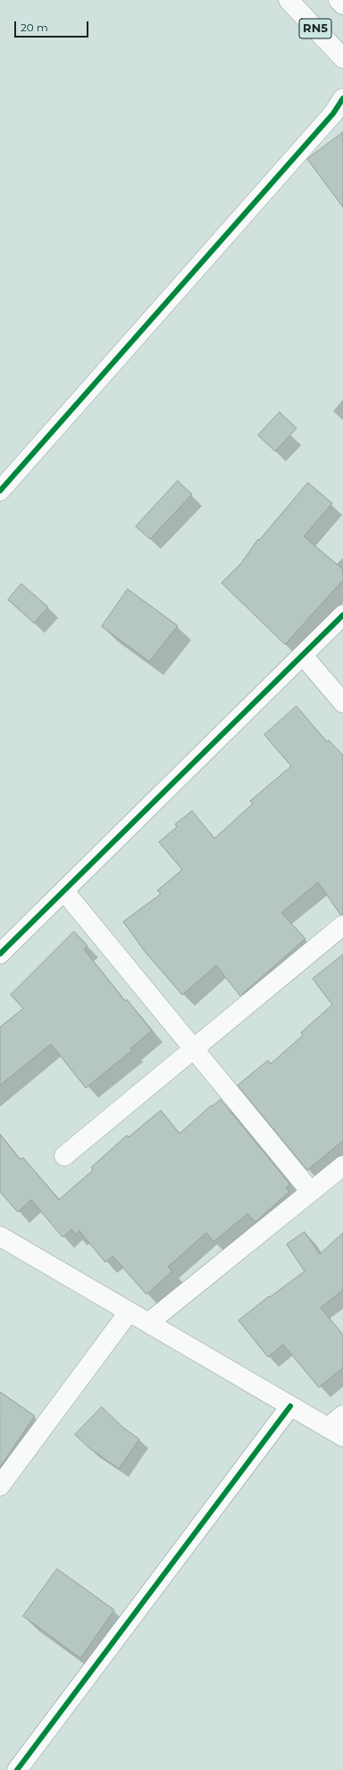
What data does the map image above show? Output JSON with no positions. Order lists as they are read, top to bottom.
{
  "streets": {
    "main road": ["RN5"]
  },
  "scale_bar": "20 m"
}
